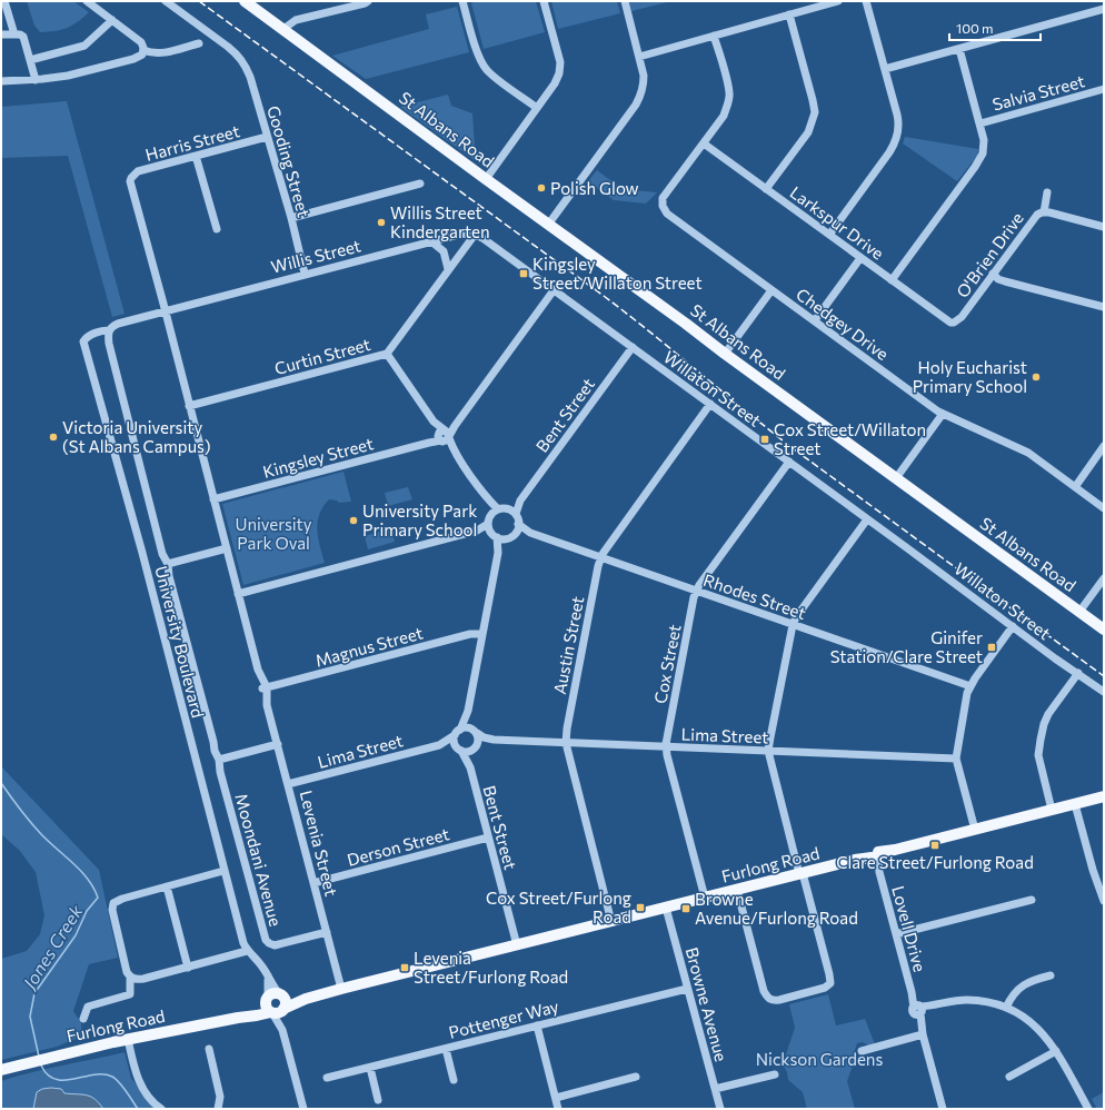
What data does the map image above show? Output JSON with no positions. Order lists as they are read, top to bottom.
{
  "streets": {
    "main road": ["St Albans Road", "Furlong Road"],
    "street": [
      "Salvia Street",
      "Harris Street",
      "Gooding Street",
      "Larkspur Drive",
      "O'Brien Drive",
      "Willis Street",
      "Chedgey Drive",
      "Curtin Street",
      "Willaton Street",
      "Bent Street",
      "Kingsley Street",
      "Rhodes Street",
      "University Boulevard",
      "Austin Street",
      "Magnus Street",
      "Cox Street",
      "Lima Street",
      "Levenia Street",
      "Derson Street",
      "Moondani Avenue",
      "Lovell Drive",
      "Browne Avenue",
      "Pottenger Way"
    ]
  },
  "crossings": [
    ["Harris Street", "Gooding Street"],
    ["Harris Street", "Willis Street"],
    ["Harris Street", "Levenia Street"],
    ["Gooding Street", "Willis Street"],
    ["Larkspur Drive", "O'Brien Drive"],
    ["Larkspur Drive", "Chedgey Drive"],
    ["Willis Street", "Curtin Street"],
    ["Willis Street", "Willaton Street"],
    ["Willis Street", "Levenia Street"],
    ["Curtin Street", "Willaton Street"],
    ["Curtin Street", "Levenia Street"],
    ["Willaton Street", "Bent Street"],
    ["Willaton Street", "Kingsley Street"],
    ["Willaton Street", "Austin Street"],
    ["Willaton Street", "Cox Street"],
    ["Bent Street", "Rhodes Street"],
    ["Bent Street", "Lima Street"],
    ["Bent Street", "Derson Street"],
    ["Bent Street", "Furlong Road"],
    ["Kingsley Street", "Levenia Street"],
    ["Rhodes Street", "Austin Street"],
    ["Rhodes Street", "Cox Street"],
    ["University Boulevard", "Moondani Avenue"],
    ["University Boulevard", "Furlong Road"],
    ["Austin Street", "Lima Street"],
    ["Austin Street", "Furlong Road"],
    ["Magnus Street", "Levenia Street"],
    ["Cox Street", "Lima Street"],
    ["Cox Street", "Furlong Road"],
    ["Lima Street", "Levenia Street"],
    ["Levenia Street", "Derson Street"],
    ["Levenia Street", "Moondani Avenue"],
    ["Levenia Street", "Furlong Road"],
    ["Furlong Road", "Lovell Drive"],
    ["Furlong Road", "Browne Avenue"],
    ["Browne Avenue", "Pottenger Way"]
  ],
  "water": ["Jones Creek"],
  "parks": ["University Park Oval", "Nickson Gardens"],
  "places": {
    "other": [
      "Polish Glow",
      "Willis Street Kindergarten",
      "Holy Eucharist Primary School",
      "Victoria University (St Albans Campus)",
      "University Park Primary School"
    ],
    "transit": [
      "Kingsley Street/Willaton Street",
      "Cox Street/Willaton Street",
      "Ginifer Station/Clare Street",
      "Clare Street/Furlong Road",
      "Cox Street/Furlong Road",
      "Browne Avenue/Furlong Road",
      "Levenia Street/Furlong Road"
    ]
  },
  "scale_bar": "100 m"
}
